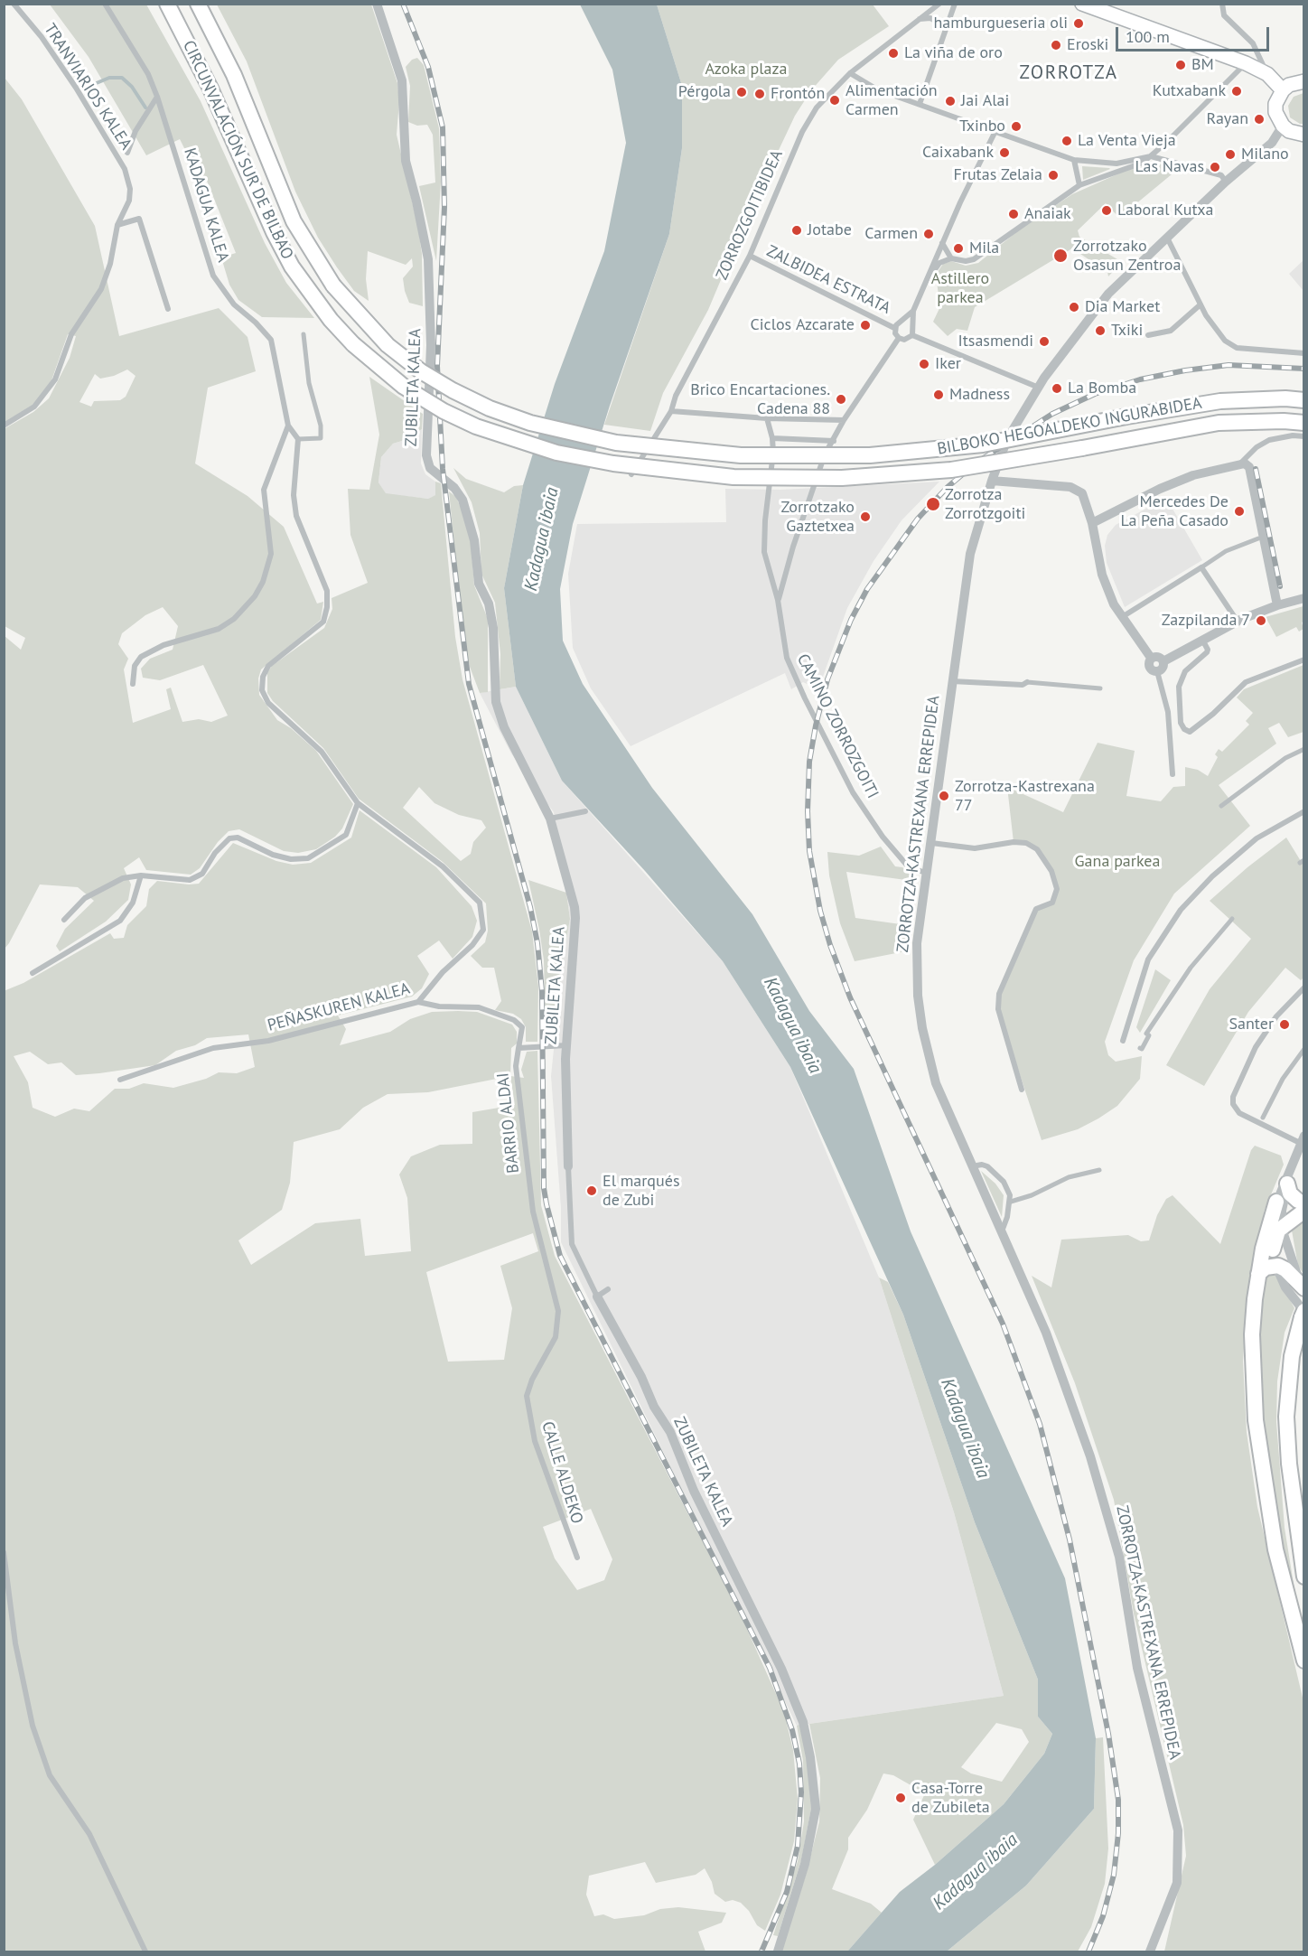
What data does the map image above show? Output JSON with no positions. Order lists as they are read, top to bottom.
{
  "streets": {
    "highway": ["CIRCUNVALACIÓN SUR DE BILBAO", "BILBOKO HEGOALDEKO INGURABIDEA"],
    "street": [
      "TRANVIARIOS KALEA",
      "KADAGUA KALEA",
      "ZORROZGOITIBIDEA",
      "ZALBIDEA ESTRATA",
      "ZUBILETA KALEA",
      "CAMINO ZORROZGOITI",
      "ZORROTZA-KASTREXANA ERREPIDEA",
      "PEÑASKUREN KALEA",
      "BARRIO ALDAI",
      "CALLE ALDEKO"
    ]
  },
  "crossings": [
    ["CIRCUNVALACIÓN SUR DE BILBAO", "BILBOKO HEGOALDEKO INGURABIDEA"],
    ["ZORROZGOITIBIDEA", "ZALBIDEA ESTRATA"],
    ["ZUBILETA KALEA", "BARRIO ALDAI"],
    ["CAMINO ZORROZGOITI", "ZORROTZA-KASTREXANA ERREPIDEA"],
    ["BARRIO ALDAI", "CALLE ALDEKO"]
  ],
  "districts": ["ZORROTZA"],
  "water": ["Kadagua ibaia"],
  "parks": ["Azoka plaza", "Astillero parkea", "Gana parkea"],
  "places": [
    "hamburgueseria oli",
    "Eroski",
    "La viña de oro",
    "BM",
    "Kutxabank",
    "Pérgola",
    "Frontón",
    "Alimentación Carmen",
    "Jai Alai",
    "Rayan",
    "Txinbo",
    "La Venta Vieja",
    "Caixabank",
    "Milano",
    "Las Navas",
    "Frutas Zelaia",
    "Laboral Kutxa",
    "Anaiak",
    "Jotabe",
    "Carmen",
    "Mila",
    "Zorrotzako Osasun Zentroa",
    "Dia Market",
    "Ciclos Azcarate",
    "Txiki",
    "Itsasmendi",
    "Iker",
    "La Bomba",
    "Madness",
    "Brico Encartaciones. Cadena 88",
    "Zorrotza Zorrotzgoiti",
    "Mercedes De La Peña Casado",
    "Zorrotzako Gaztetxea",
    "Zazpilanda 7",
    "Zorrotza-Kastrexana 77",
    "Santer",
    "El marqués de Zubi",
    "Casa-Torre de Zubileta"
  ],
  "scale_bar": "100 m"
}
